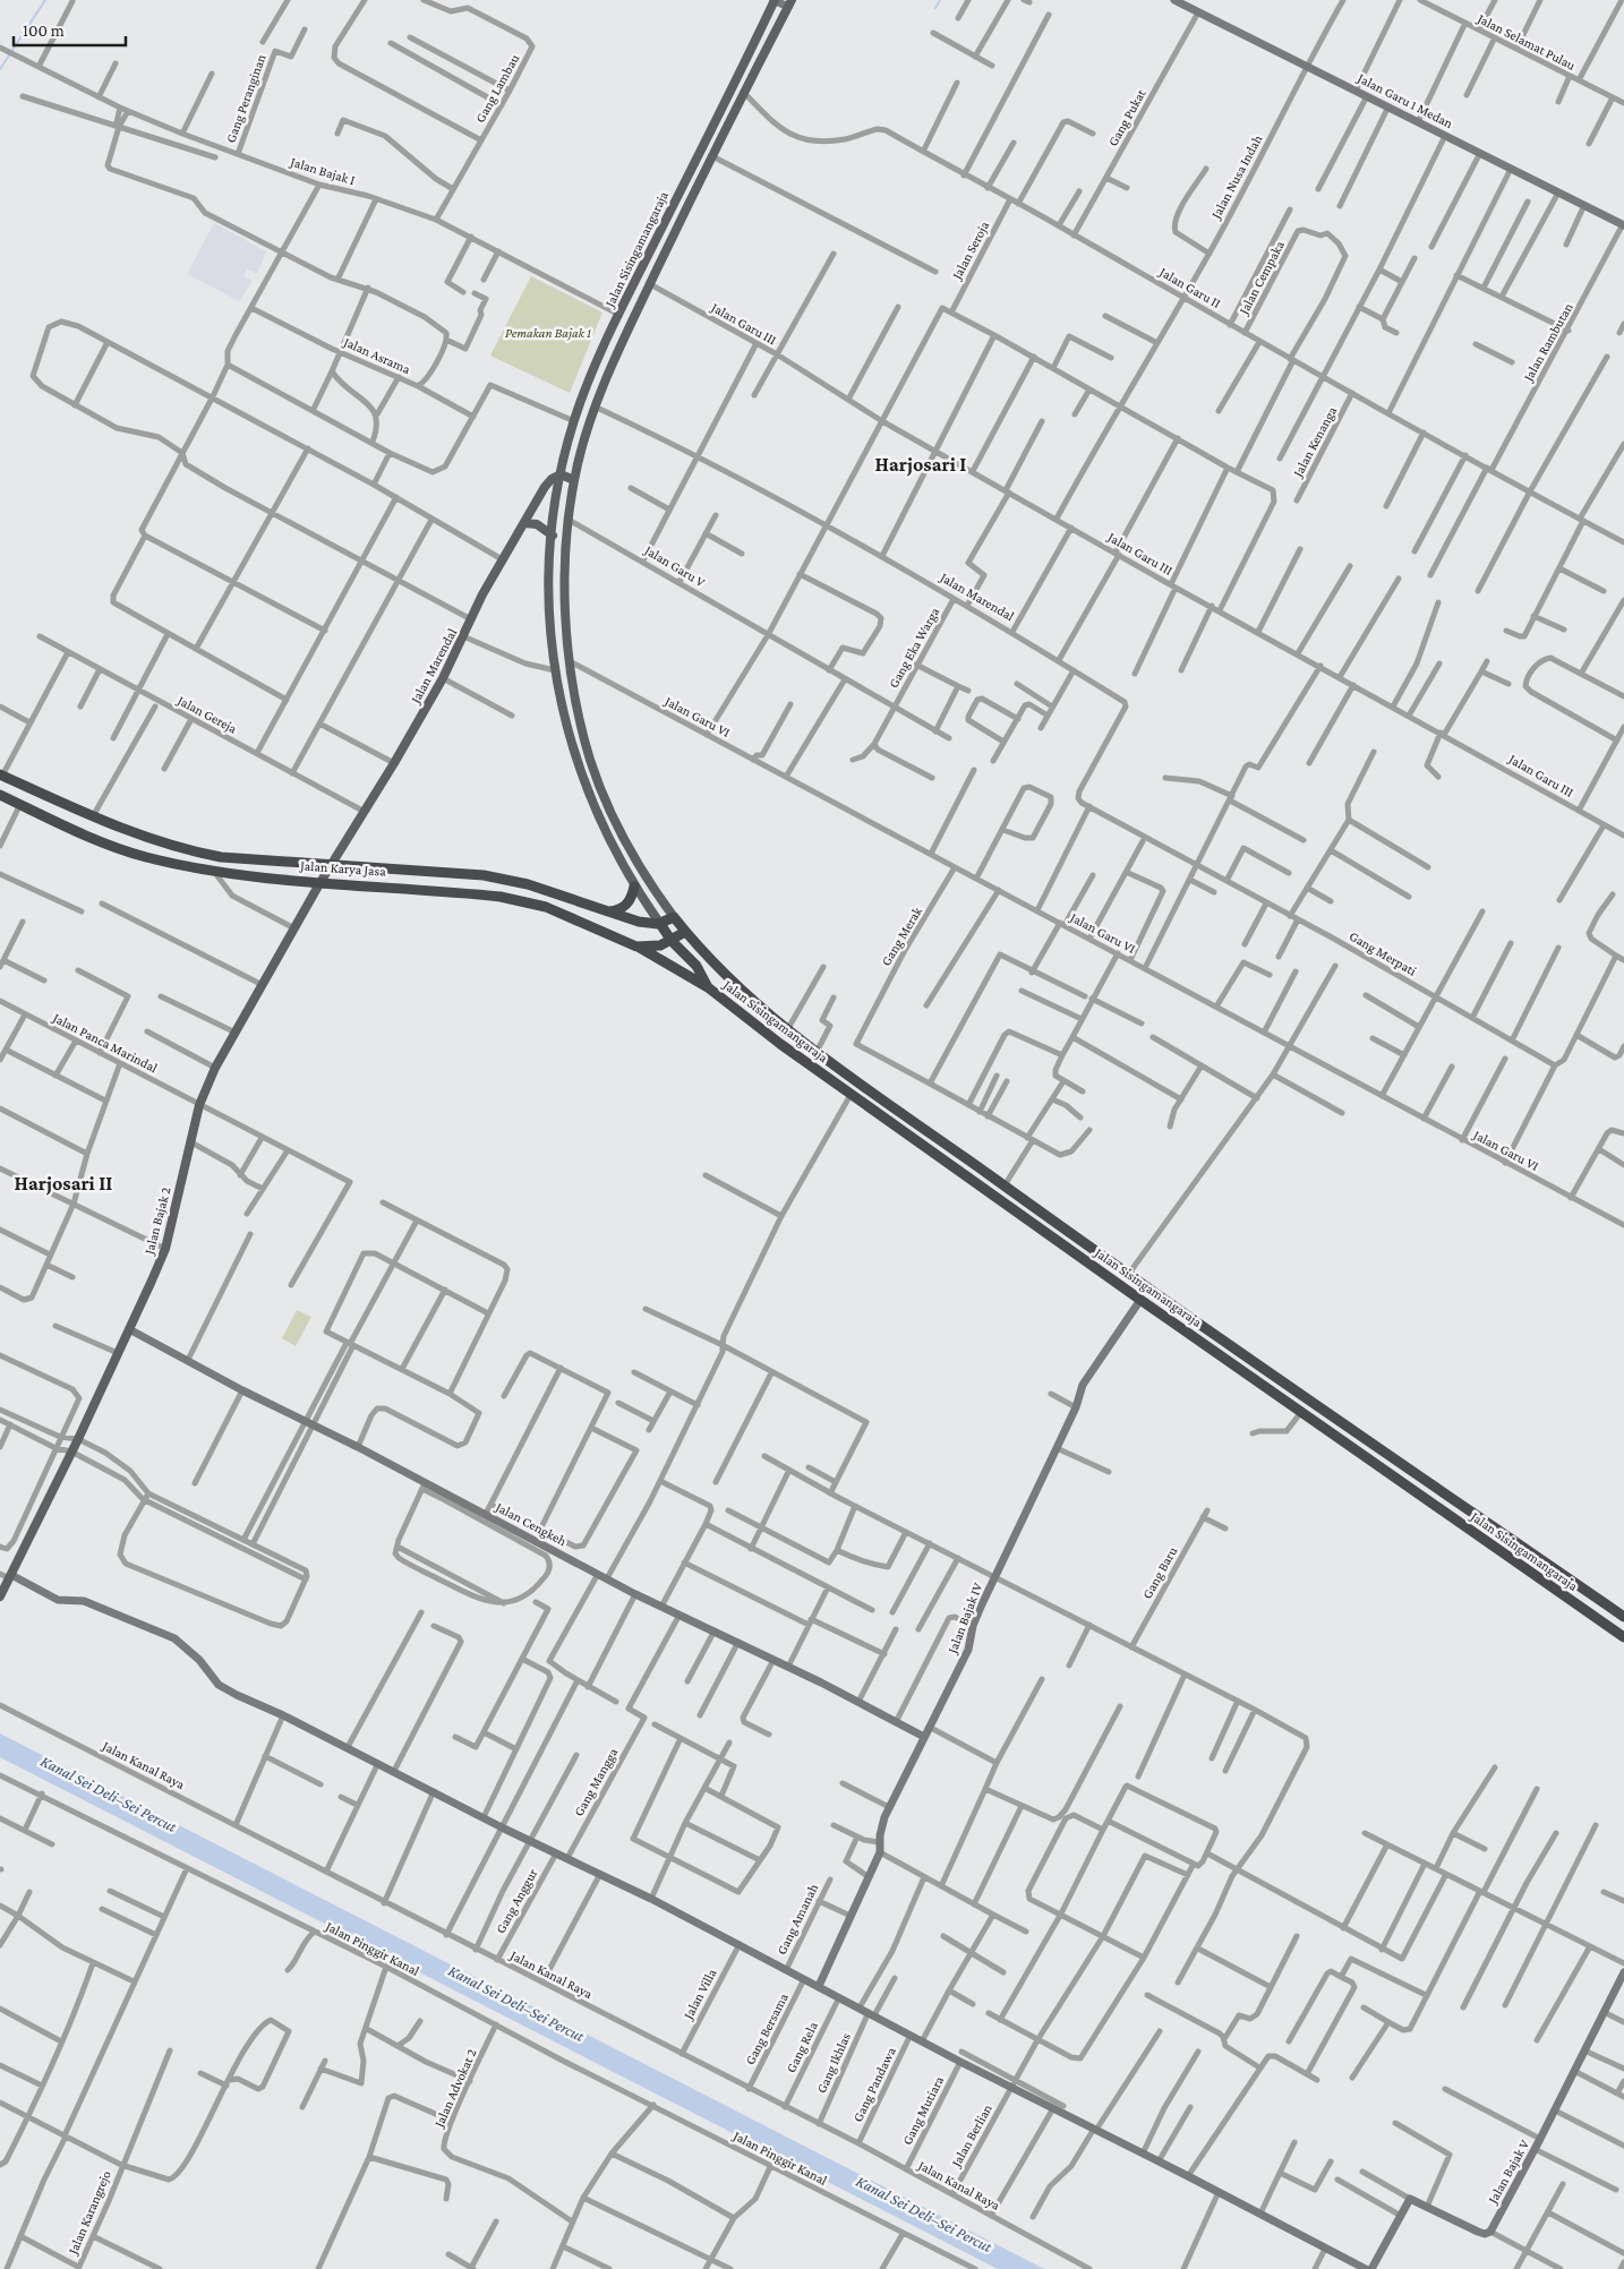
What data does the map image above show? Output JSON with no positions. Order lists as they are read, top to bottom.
{
  "streets": {
    "highway": ["Jalan Sisingamangaraja", "Jalan Karya Jasa"],
    "main road": ["Jalan Marendal", "Jalan Bajak 2"],
    "street": [
      "Jalan Selamat Pulau",
      "Gang Lambau",
      "Gang Peranginan",
      "Jalan Garu 1 Medan",
      "Gang Pukat",
      "Jalan Bajak I",
      "Jalan Nusa Indah",
      "Jalan Seroja",
      "Jalan Cempaka",
      "Jalan Garu II",
      "Jalan Garu III",
      "Jalan Rambutan",
      "Jalan Asrama",
      "Jalan Kenanga",
      "Jalan Garu V",
      "Gang Eka Warga",
      "Jalan Gereja",
      "Jalan Garu VI",
      "Gang Merak",
      "Gang Merpati",
      "Jalan Panca Marindal",
      "Jalan Cengkeh",
      "Gang Baru",
      "Jalan Bajak IV",
      "Jalan Kanal Raya",
      "Gang Mangga",
      "Gang Anggur",
      "Gang Amanah",
      "Jalan Pinggir Kanal",
      "Jalan Villa",
      "Gang Bersama",
      "Gang Rela",
      "Gang Ikhlas",
      "Gang Pandawa",
      "Jalan Advokat 2",
      "Gang Mutiara",
      "Jalan Berlian",
      "Jalan Bajak V",
      "Jalan Karangrejo"
    ]
  },
  "crossings": [
    ["Gang Lambau", "Jalan Bajak I"],
    ["Gang Peranginan", "Jalan Bajak I"],
    ["Jalan Garu 1 Medan", "Gang Pukat"],
    ["Jalan Garu 1 Medan", "Jalan Nusa Indah"],
    ["Jalan Garu 1 Medan", "Jalan Rambutan"],
    ["Gang Pukat", "Jalan Garu II"],
    ["Jalan Bajak I", "Jalan Sisingamangaraja"],
    ["Jalan Nusa Indah", "Jalan Garu II"],
    ["Jalan Nusa Indah", "Jalan Garu III"],
    ["Jalan Sisingamangaraja", "Jalan Garu II"],
    ["Jalan Sisingamangaraja", "Jalan Garu III"],
    ["Jalan Sisingamangaraja", "Jalan Garu V"],
    ["Jalan Sisingamangaraja", "Jalan Marendal"],
    ["Jalan Sisingamangaraja", "Jalan Garu VI"],
    ["Jalan Sisingamangaraja", "Jalan Karya Jasa"],
    ["Jalan Sisingamangaraja", "Jalan Bajak IV"],
    ["Jalan Seroja", "Jalan Garu II"],
    ["Jalan Cempaka", "Jalan Garu II"],
    ["Jalan Garu II", "Jalan Rambutan"],
    ["Jalan Garu II", "Jalan Kenanga"],
    ["Jalan Garu V", "Gang Eka Warga"],
    ["Jalan Marendal", "Gang Eka Warga"],
    ["Jalan Marendal", "Jalan Gereja"],
    ["Jalan Marendal", "Jalan Karya Jasa"],
    ["Jalan Marendal", "Jalan Bajak 2"],
    ["Jalan Garu VI", "Gang Merak"],
    ["Jalan Karya Jasa", "Jalan Bajak 2"],
    ["Jalan Panca Marindal", "Jalan Bajak 2"],
    ["Jalan Bajak 2", "Jalan Cengkeh"],
    ["Jalan Cengkeh", "Jalan Bajak IV"],
    ["Jalan Cengkeh", "Gang Mangga"],
    ["Jalan Kanal Raya", "Gang Anggur"],
    ["Jalan Kanal Raya", "Jalan Villa"],
    ["Jalan Kanal Raya", "Gang Bersama"],
    ["Jalan Kanal Raya", "Gang Rela"],
    ["Jalan Kanal Raya", "Gang Ikhlas"],
    ["Jalan Kanal Raya", "Gang Pandawa"],
    ["Jalan Kanal Raya", "Gang Mutiara"],
    ["Jalan Kanal Raya", "Jalan Berlian"],
    ["Jalan Pinggir Kanal", "Jalan Advokat 2"]
  ],
  "districts": ["Harjosari I", "Harjosari II"],
  "water": ["Kanal Sei Deli–Sei Percut"],
  "parks": ["Pemakan Bajak 1"],
  "scale_bar": "100 m"
}
